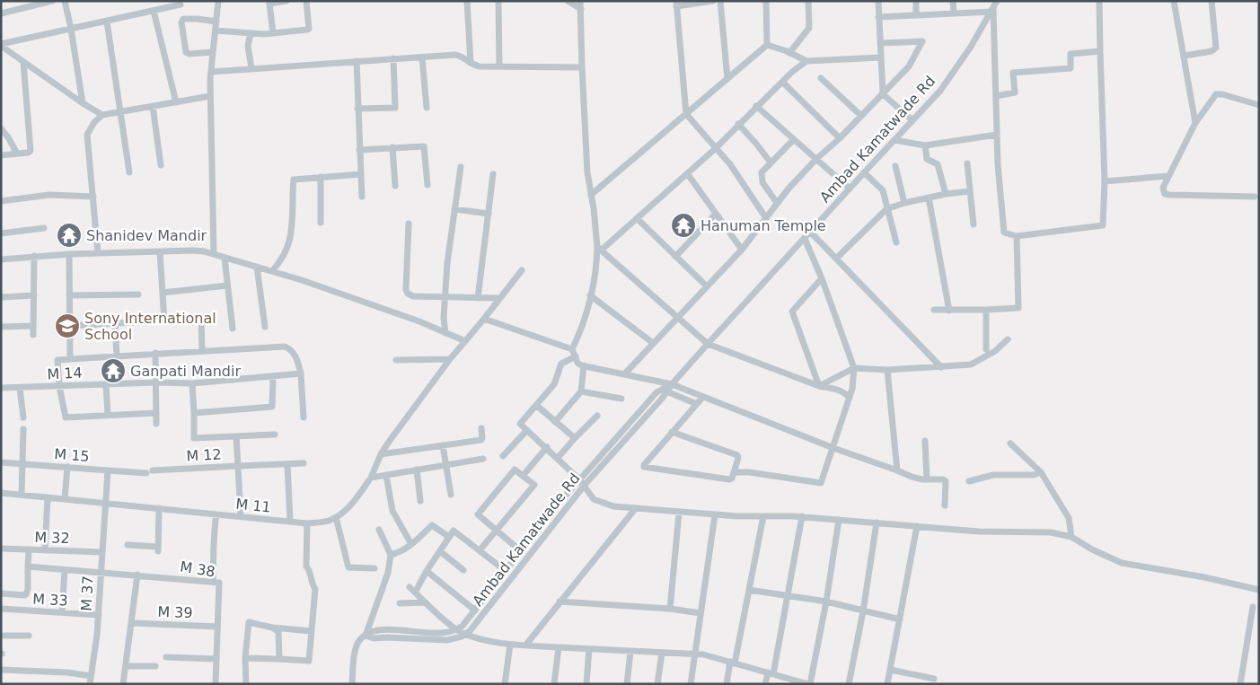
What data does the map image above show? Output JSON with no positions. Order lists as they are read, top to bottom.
{
  "streets": {
    "street": [
      "Ambad Kamatwade Rd",
      "M 14",
      "M 15",
      "M 12",
      "M 11",
      "M 32",
      "M 38",
      "M 37",
      "M 33",
      "M 39"
    ]
  },
  "crossings": [
    ["M 15", "M 12"],
    ["M 15", "M 11"],
    ["M 15", "M 37"],
    ["M 12", "M 11"],
    ["M 11", "M 37"],
    ["M 32", "M 37"],
    ["M 38", "M 37"],
    ["M 38", "M 39"],
    ["M 37", "M 33"]
  ],
  "places": {
    "temple": ["Hanuman Temple", "Shanidev Mandir", "Ganpati Mandir"],
    "school or university": ["Sony International School"]
  }
}
